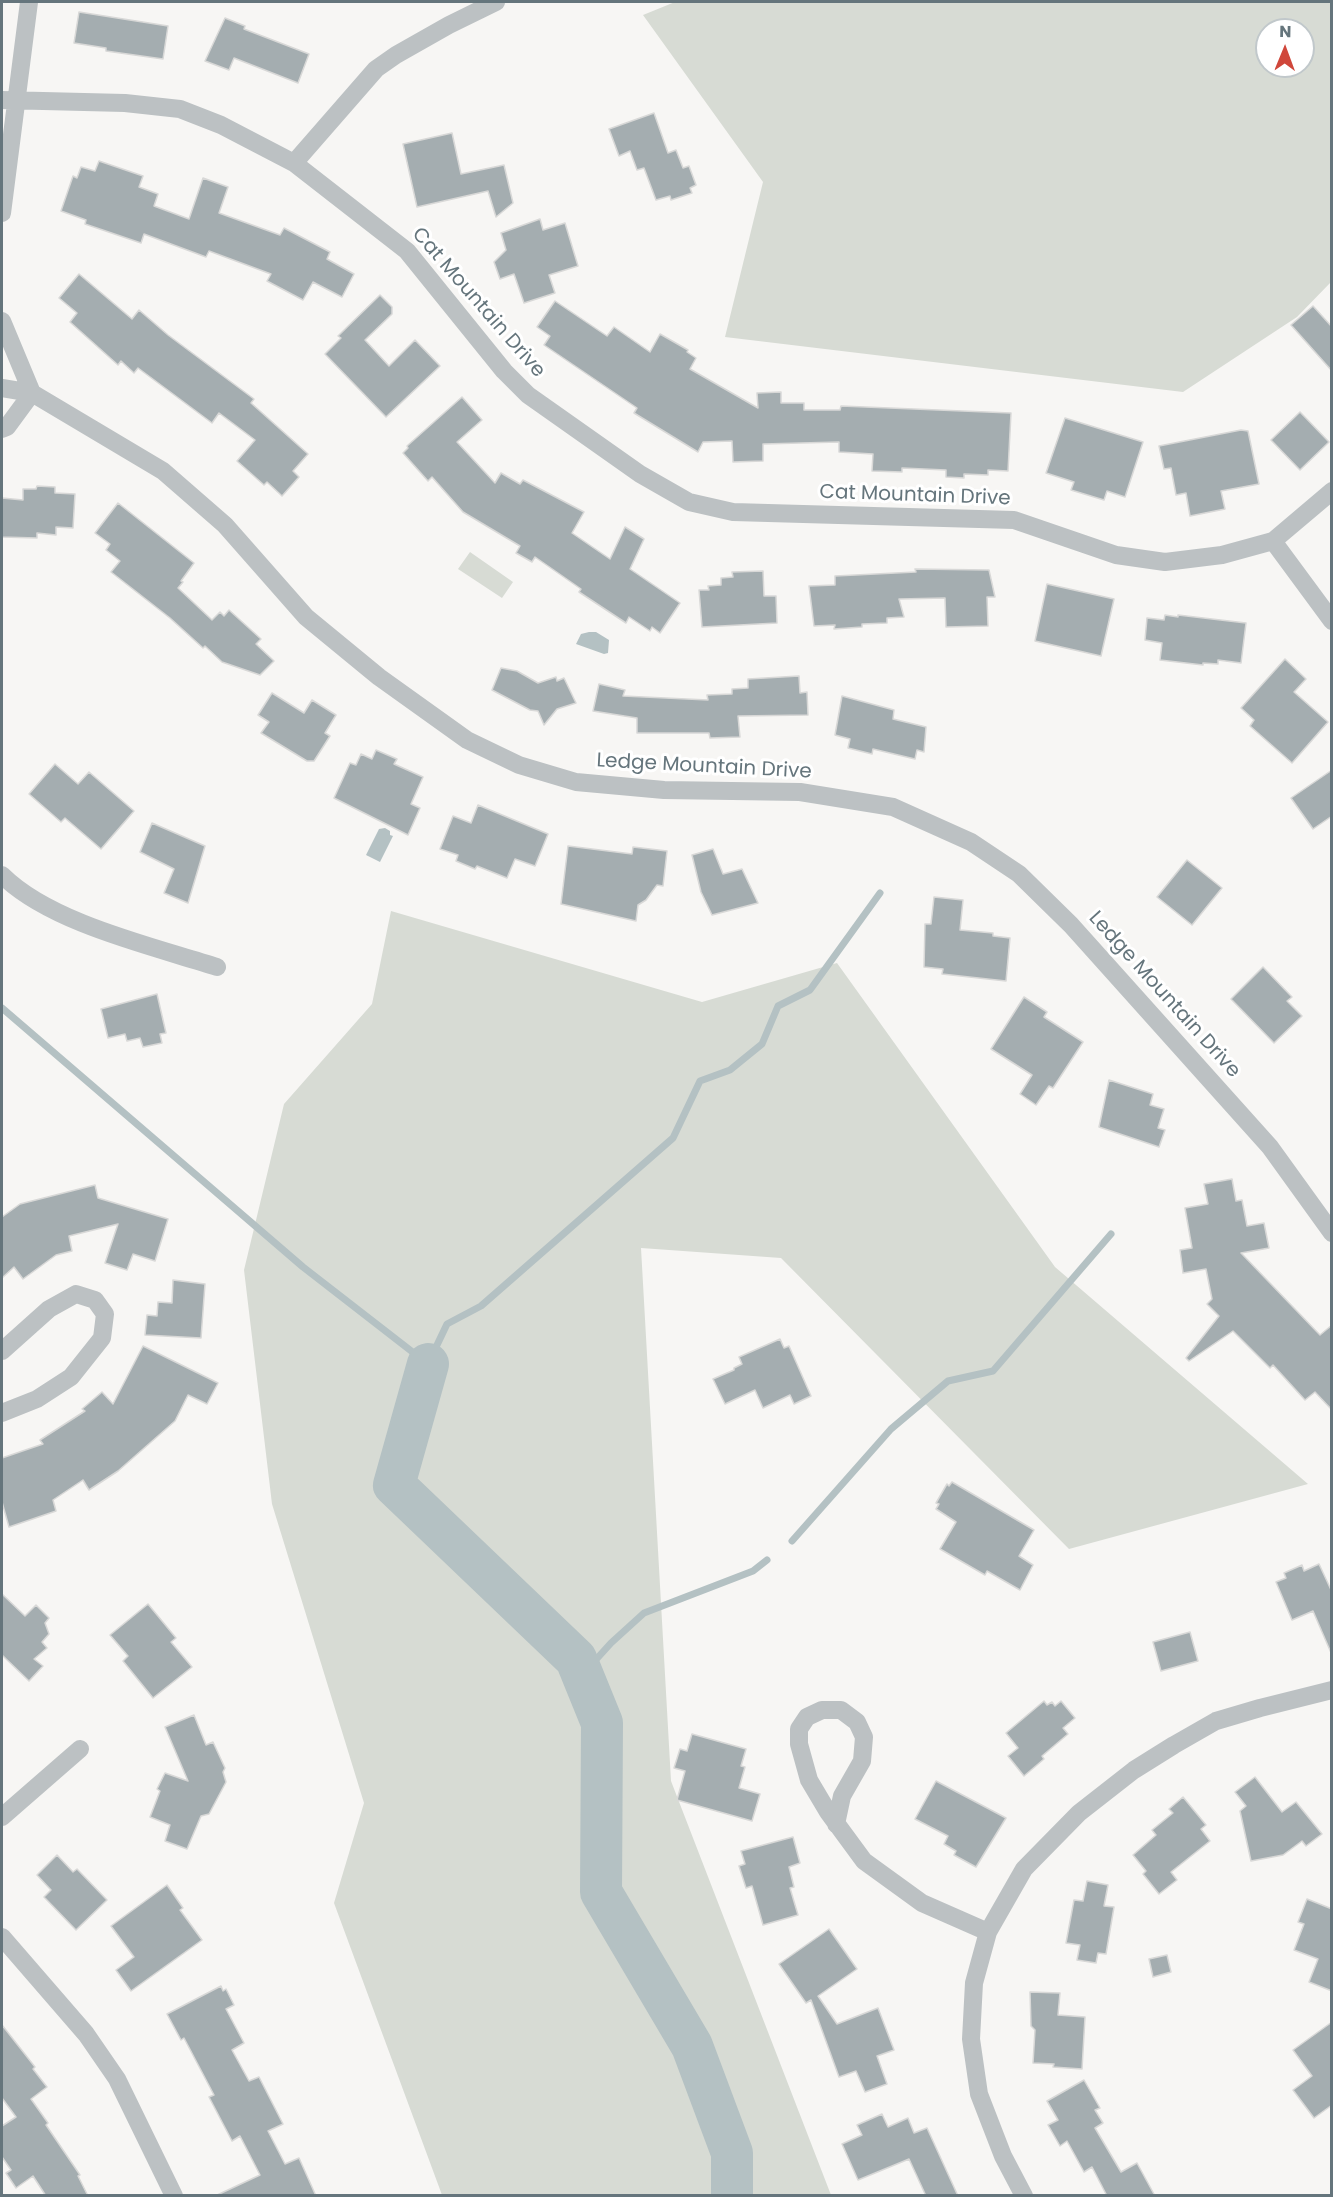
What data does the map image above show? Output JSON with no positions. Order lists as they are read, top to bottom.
{
  "streets": {
    "street": ["Cat Mountain Drive", "Ledge Mountain Drive"]
  },
  "north": "top"
}
